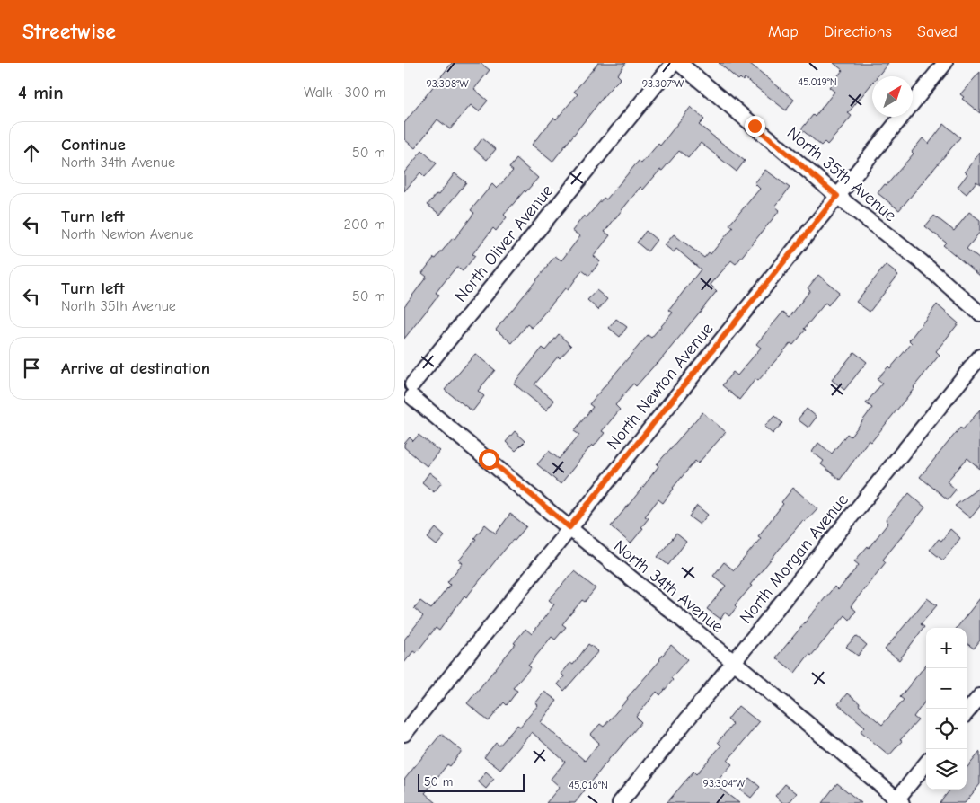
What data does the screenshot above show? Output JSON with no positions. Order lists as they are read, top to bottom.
{
  "streets": {
    "street": [
      "North 35th Avenue",
      "North Oliver Avenue",
      "North Newton Avenue",
      "North Morgan Avenue",
      "North 34th Avenue"
    ]
  },
  "crossings": [
    ["North 35th Avenue", "North Newton Avenue"],
    ["North Oliver Avenue", "North 34th Avenue"],
    ["North Newton Avenue", "North 34th Avenue"],
    ["North Morgan Avenue", "North 34th Avenue"]
  ],
  "scale_bar": "50 m",
  "north": "top right",
  "page": {
    "header": "Streetwise",
    "nav": ["Map", "Directions", "Saved"],
    "heading": ["4 min", "Walk · 300 m"],
    "list": [
      ["Continue", "North 34th Avenue", "50 m"],
      ["Turn left", "North Newton Avenue", "200 m"],
      ["Turn left", "North 35th Avenue", "50 m"],
      "Arrive at destination"
    ],
    "map_buttons": ["+", "−"],
    "scale": "50 m"
  },
  "coordinates": [
    "45.019°N",
    "93.308°W",
    "93.307°W",
    "93.304°W",
    "45.016°N"
  ]
}
